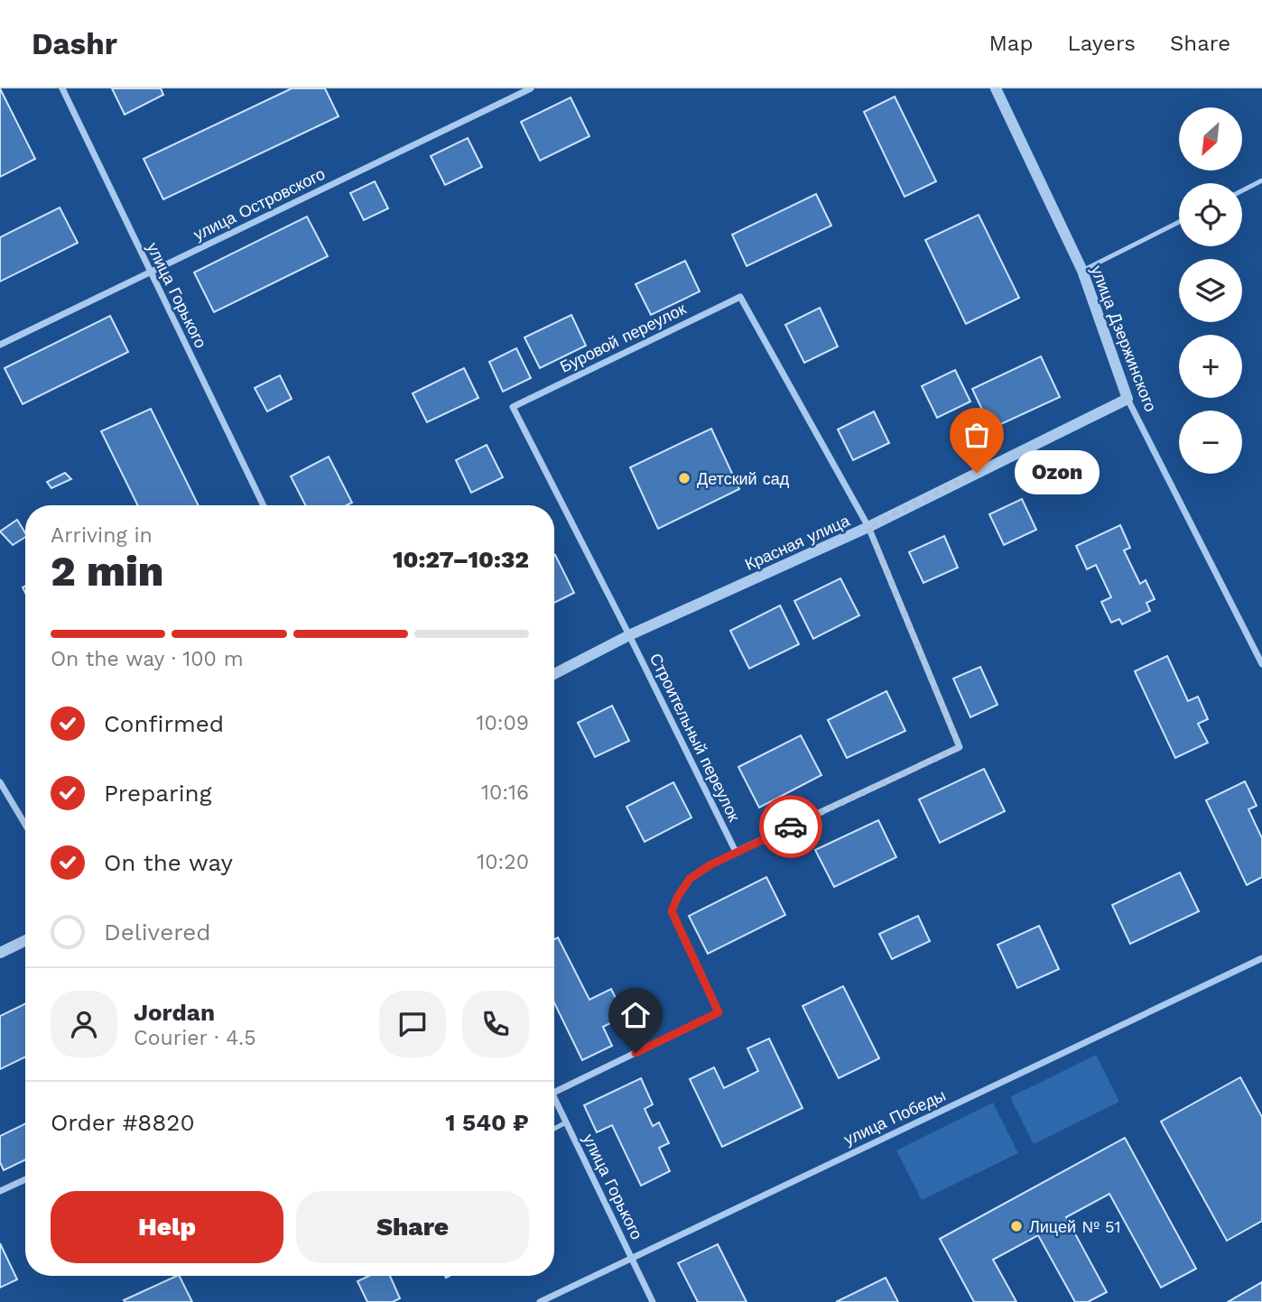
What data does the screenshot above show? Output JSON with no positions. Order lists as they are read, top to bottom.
{
  "streets": {
    "street": [
      "улица Островского",
      "улица Горького",
      "Буровой переулок",
      "улица Дзержинского",
      "Красная улица",
      "Строительный переулок",
      "улица Победы"
    ]
  },
  "crossings": [
    ["улица Островского", "улица Горького"],
    ["улица Горького", "улица Победы"],
    ["Буровой переулок", "Красная улица"],
    ["Буровой переулок", "Строительный переулок"],
    ["улица Дзержинского", "Красная улица"],
    ["Красная улица", "Строительный переулок"]
  ],
  "places": ["Ozon", "Детский сад", "Лицей № 51"],
  "north": "bottom left",
  "page": {
    "header": "Dashr",
    "nav": ["Map", "Layers", "Share"],
    "map_buttons": ["+", "−"],
    "bubble": "Ozon",
    "heading": ["2 min", "Arriving in", "10:27–10:32"],
    "panel": [
      "Jordan",
      "Courier · 4.5",
      "Order #8820",
      "1 540 ₽"
    ],
    "bar": "On the way · 100 m",
    "list": [
      ["Confirmed", "10:09"],
      ["Preparing", "10:16"],
      ["On the way", "10:20"],
      "Delivered"
    ],
    "buttons": ["Help", "Share"]
  }
}
